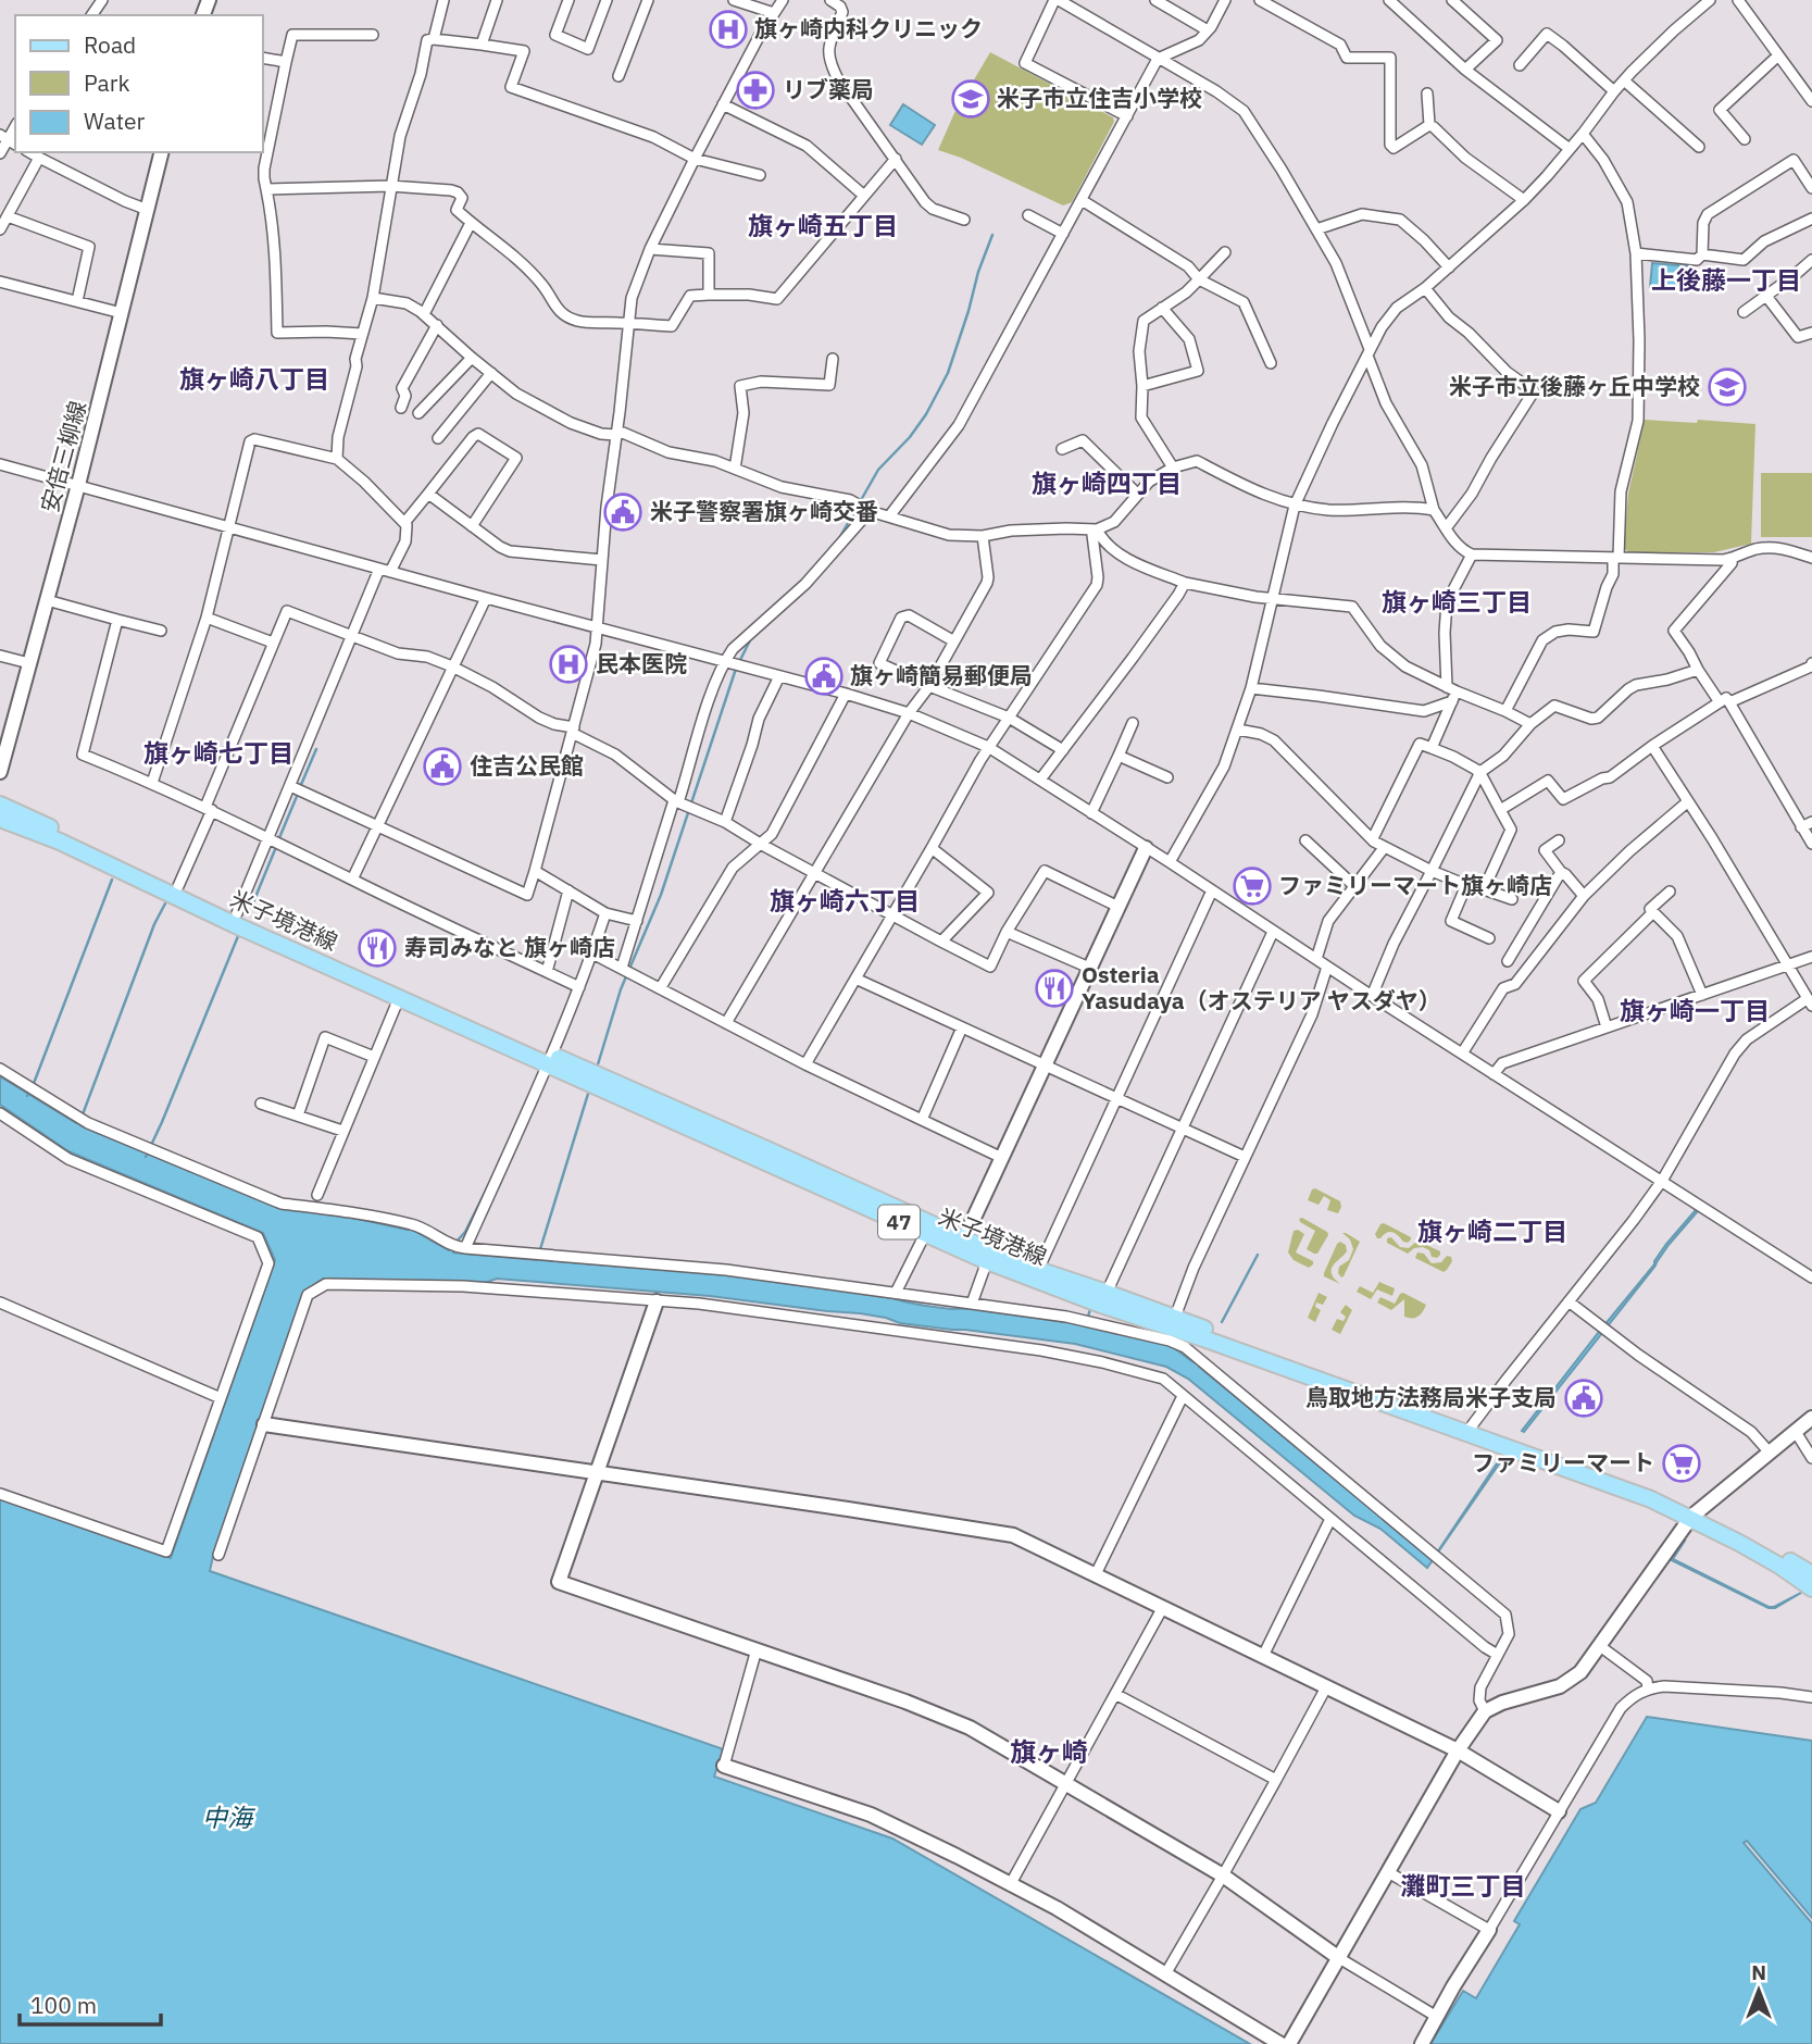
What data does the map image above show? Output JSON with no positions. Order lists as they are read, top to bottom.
{
  "streets": {
    "main road": ["米子境港線", "47"],
    "street": ["安倍三柳線"]
  },
  "districts": [
    "旗ヶ崎五丁目",
    "上後藤一丁目",
    "旗ヶ崎八丁目",
    "旗ヶ崎四丁目",
    "旗ヶ崎三丁目",
    "旗ヶ崎七丁目",
    "旗ヶ崎六丁目",
    "旗ヶ崎一丁目",
    "旗ヶ崎二丁目",
    "旗ヶ崎",
    "灘町三丁目"
  ],
  "water": ["中海"],
  "places": {
    "hospital": ["旗ヶ崎内科クリニック", "民本医院"],
    "pharmacy": ["リブ薬局"],
    "school or university": ["米子市立住吉小学校", "米子市立後藤ヶ丘中学校"],
    "public building": [
      "米子警察署旗ヶ崎交番",
      "旗ヶ崎簡易郵便局",
      "住吉公民館",
      "鳥取地方法務局米子支局"
    ],
    "supermarket": ["ファミリーマート旗ヶ崎店", "ファミリーマート"],
    "restaurant": ["寿司みなと 旗ヶ崎店", "Osteria Yasudaya（オステリア ヤスダヤ）"]
  },
  "legend": ["Road", "Park", "Water"],
  "scale_bar": "100 m",
  "north": "top"
}
